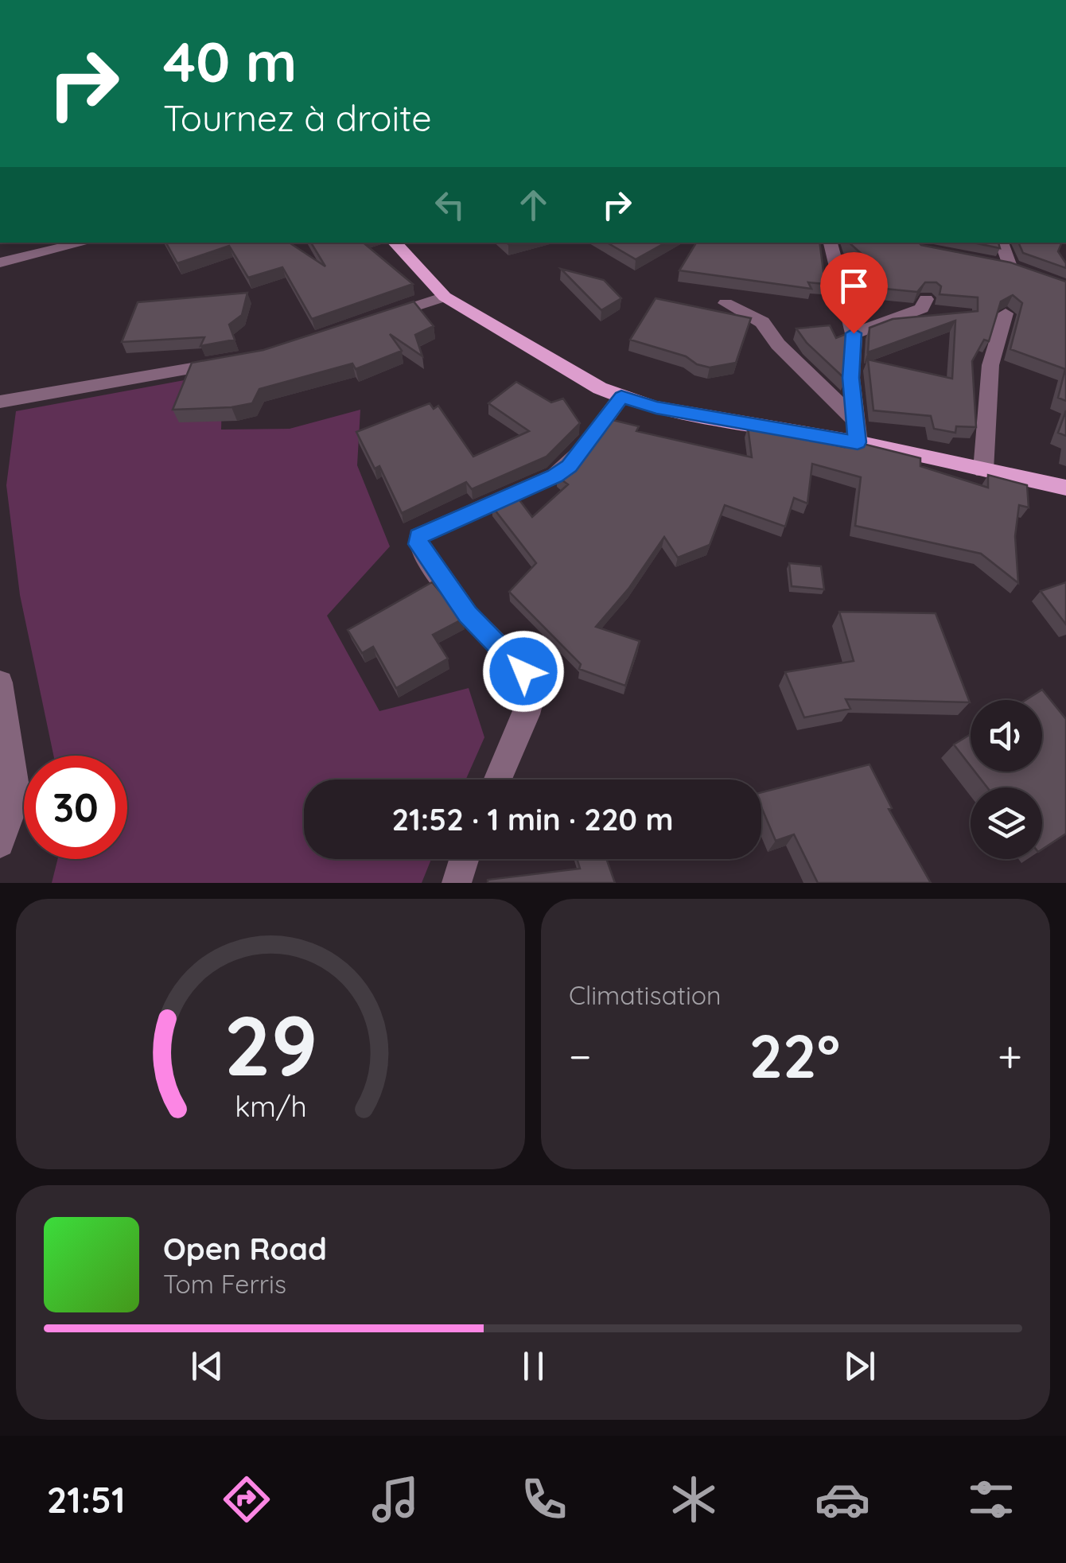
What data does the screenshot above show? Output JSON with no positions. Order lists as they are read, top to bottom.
{
  "page": {
    "turn": ["40 m", "Tournez à droite"],
    "limit": "30",
    "trip": "21:52 · 1 min · 220 m",
    "tile": "Climatisation",
    "heat": ["−", "22°", "+"],
    "song": ["Open Road", "Tom Ferris"],
    "tabs": "21:51",
    "gauge": ["29", "km/h"]
  }
}
